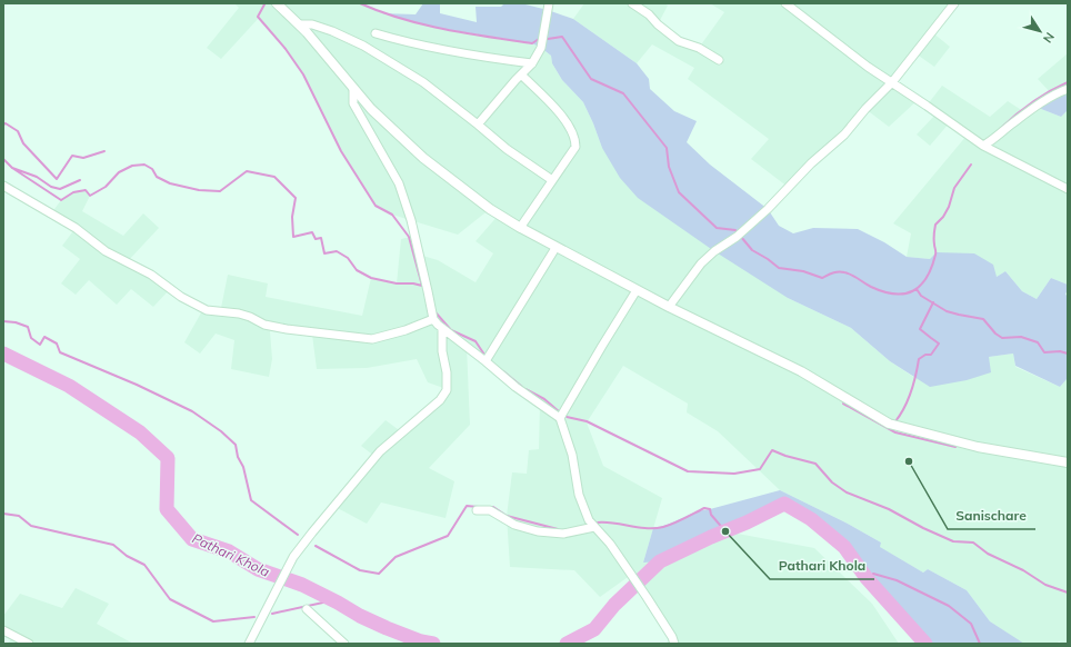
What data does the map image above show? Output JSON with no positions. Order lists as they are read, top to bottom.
{
  "water": ["Pathari Khola"],
  "places": ["Sanischare", "Pathari Khola"],
  "north": "bottom right"
}
